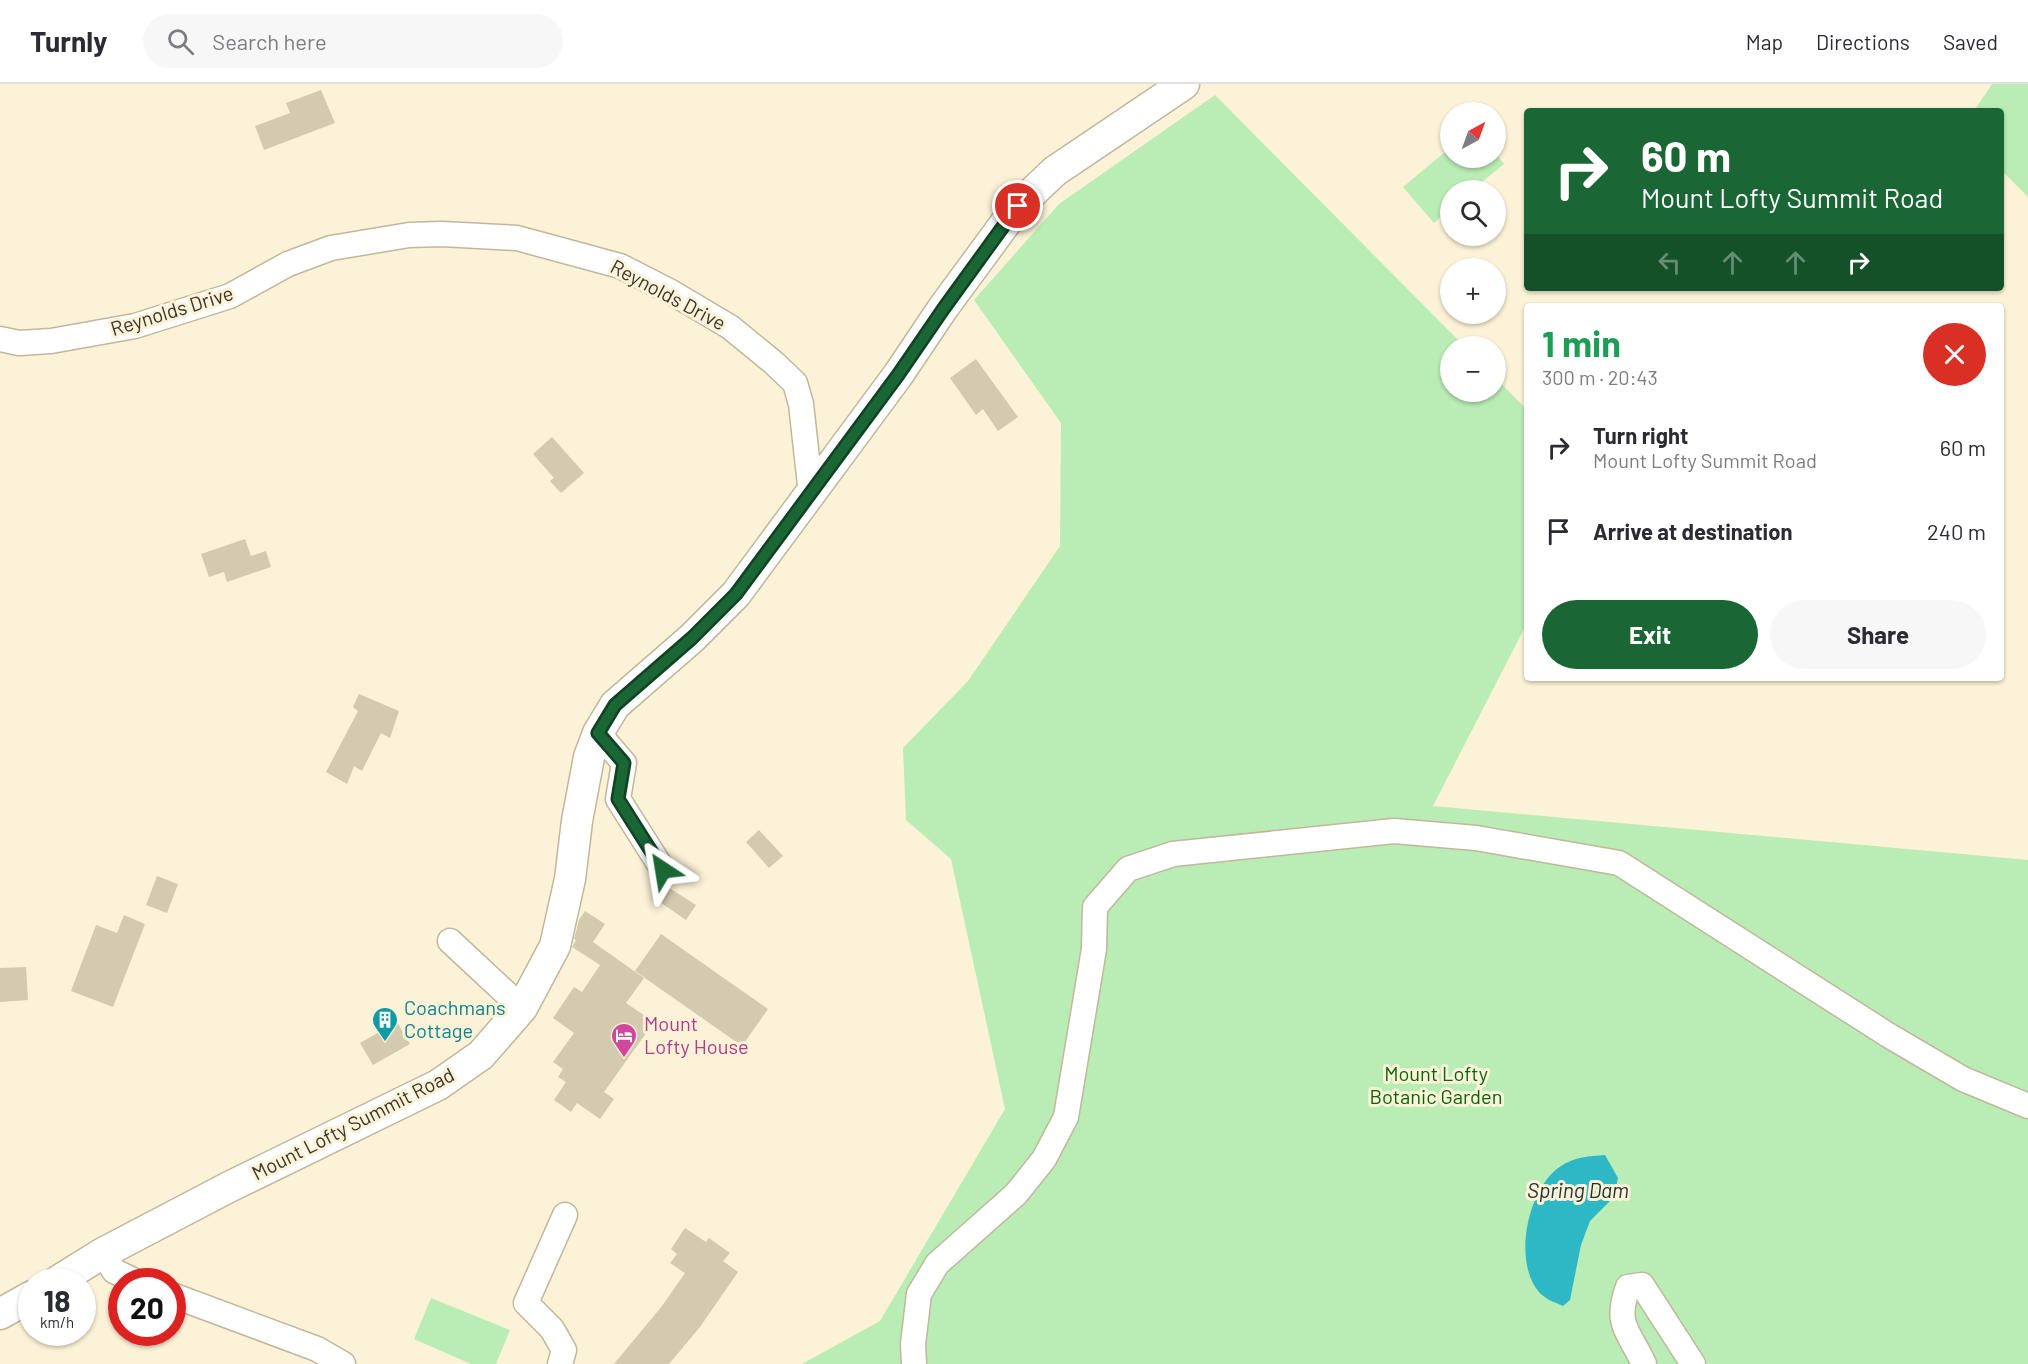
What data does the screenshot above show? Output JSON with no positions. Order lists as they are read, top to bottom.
{
  "streets": {
    "main road": ["Mount Lofty Summit Road"],
    "street": ["Reynolds Drive"]
  },
  "crossings": [
    ["Reynolds Drive", "Mount Lofty Summit Road"]
  ],
  "water": ["Spring Dam"],
  "parks": ["Mount Lofty Botanic Garden"],
  "places": {
    "building": ["Coachmans Cottage"],
    "hotel": ["Mount Lofty House"]
  },
  "north": "top right",
  "page": {
    "header": "Turnly",
    "search": "Search here",
    "nav": ["Map", "Directions", "Saved"],
    "map_buttons": ["+", "−"],
    "turn": ["60 m", "Mount Lofty Summit Road"],
    "heading": ["1 min", "300 m · 20:43"],
    "list": [
      {
        "name": "Turn right",
        "note": "Mount Lofty Summit Road",
        "value": "60 m"
      },
      {
        "name": "Arrive at destination",
        "value": "240 m"
      }
    ],
    "buttons": ["Exit", "Share"],
    "speed": "18 km/h",
    "limit": "20"
  }
}
